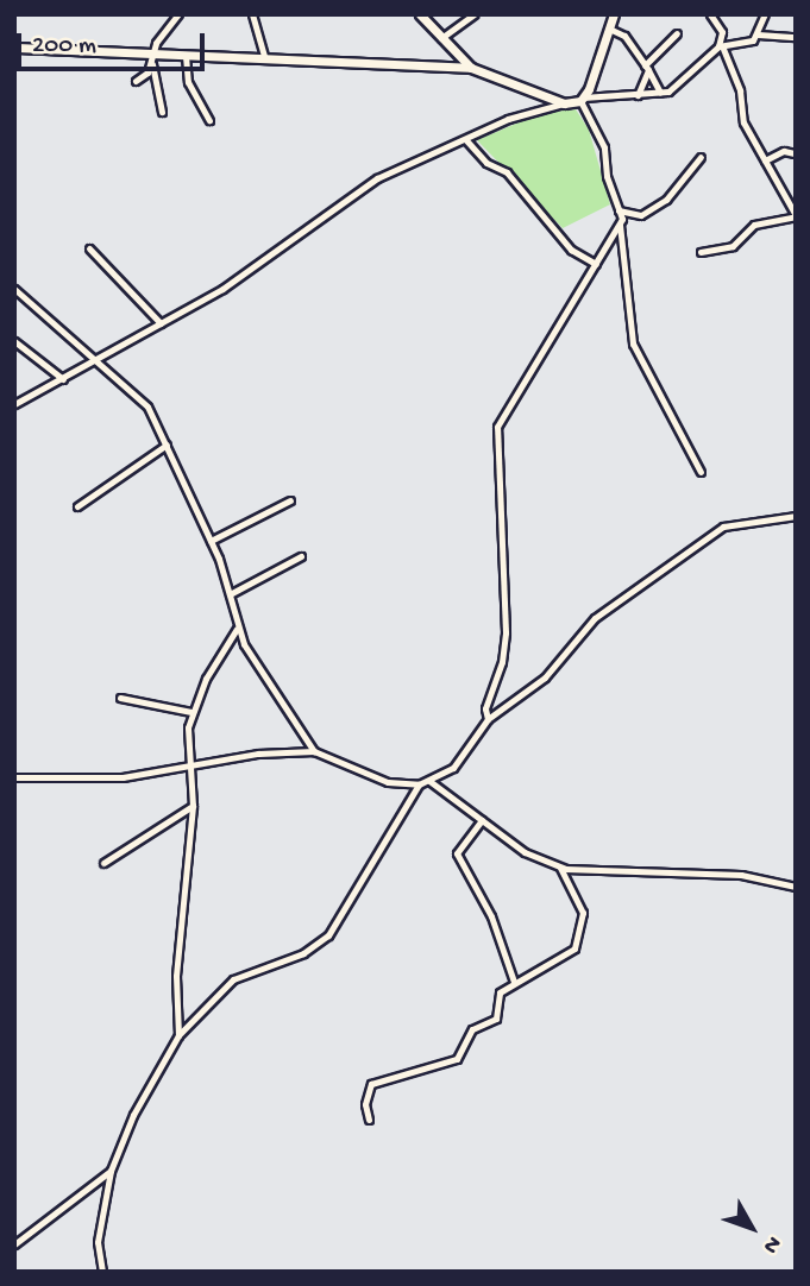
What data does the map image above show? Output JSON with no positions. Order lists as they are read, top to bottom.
{
  "scale_bar": "200 m",
  "north": "bottom right"
}
